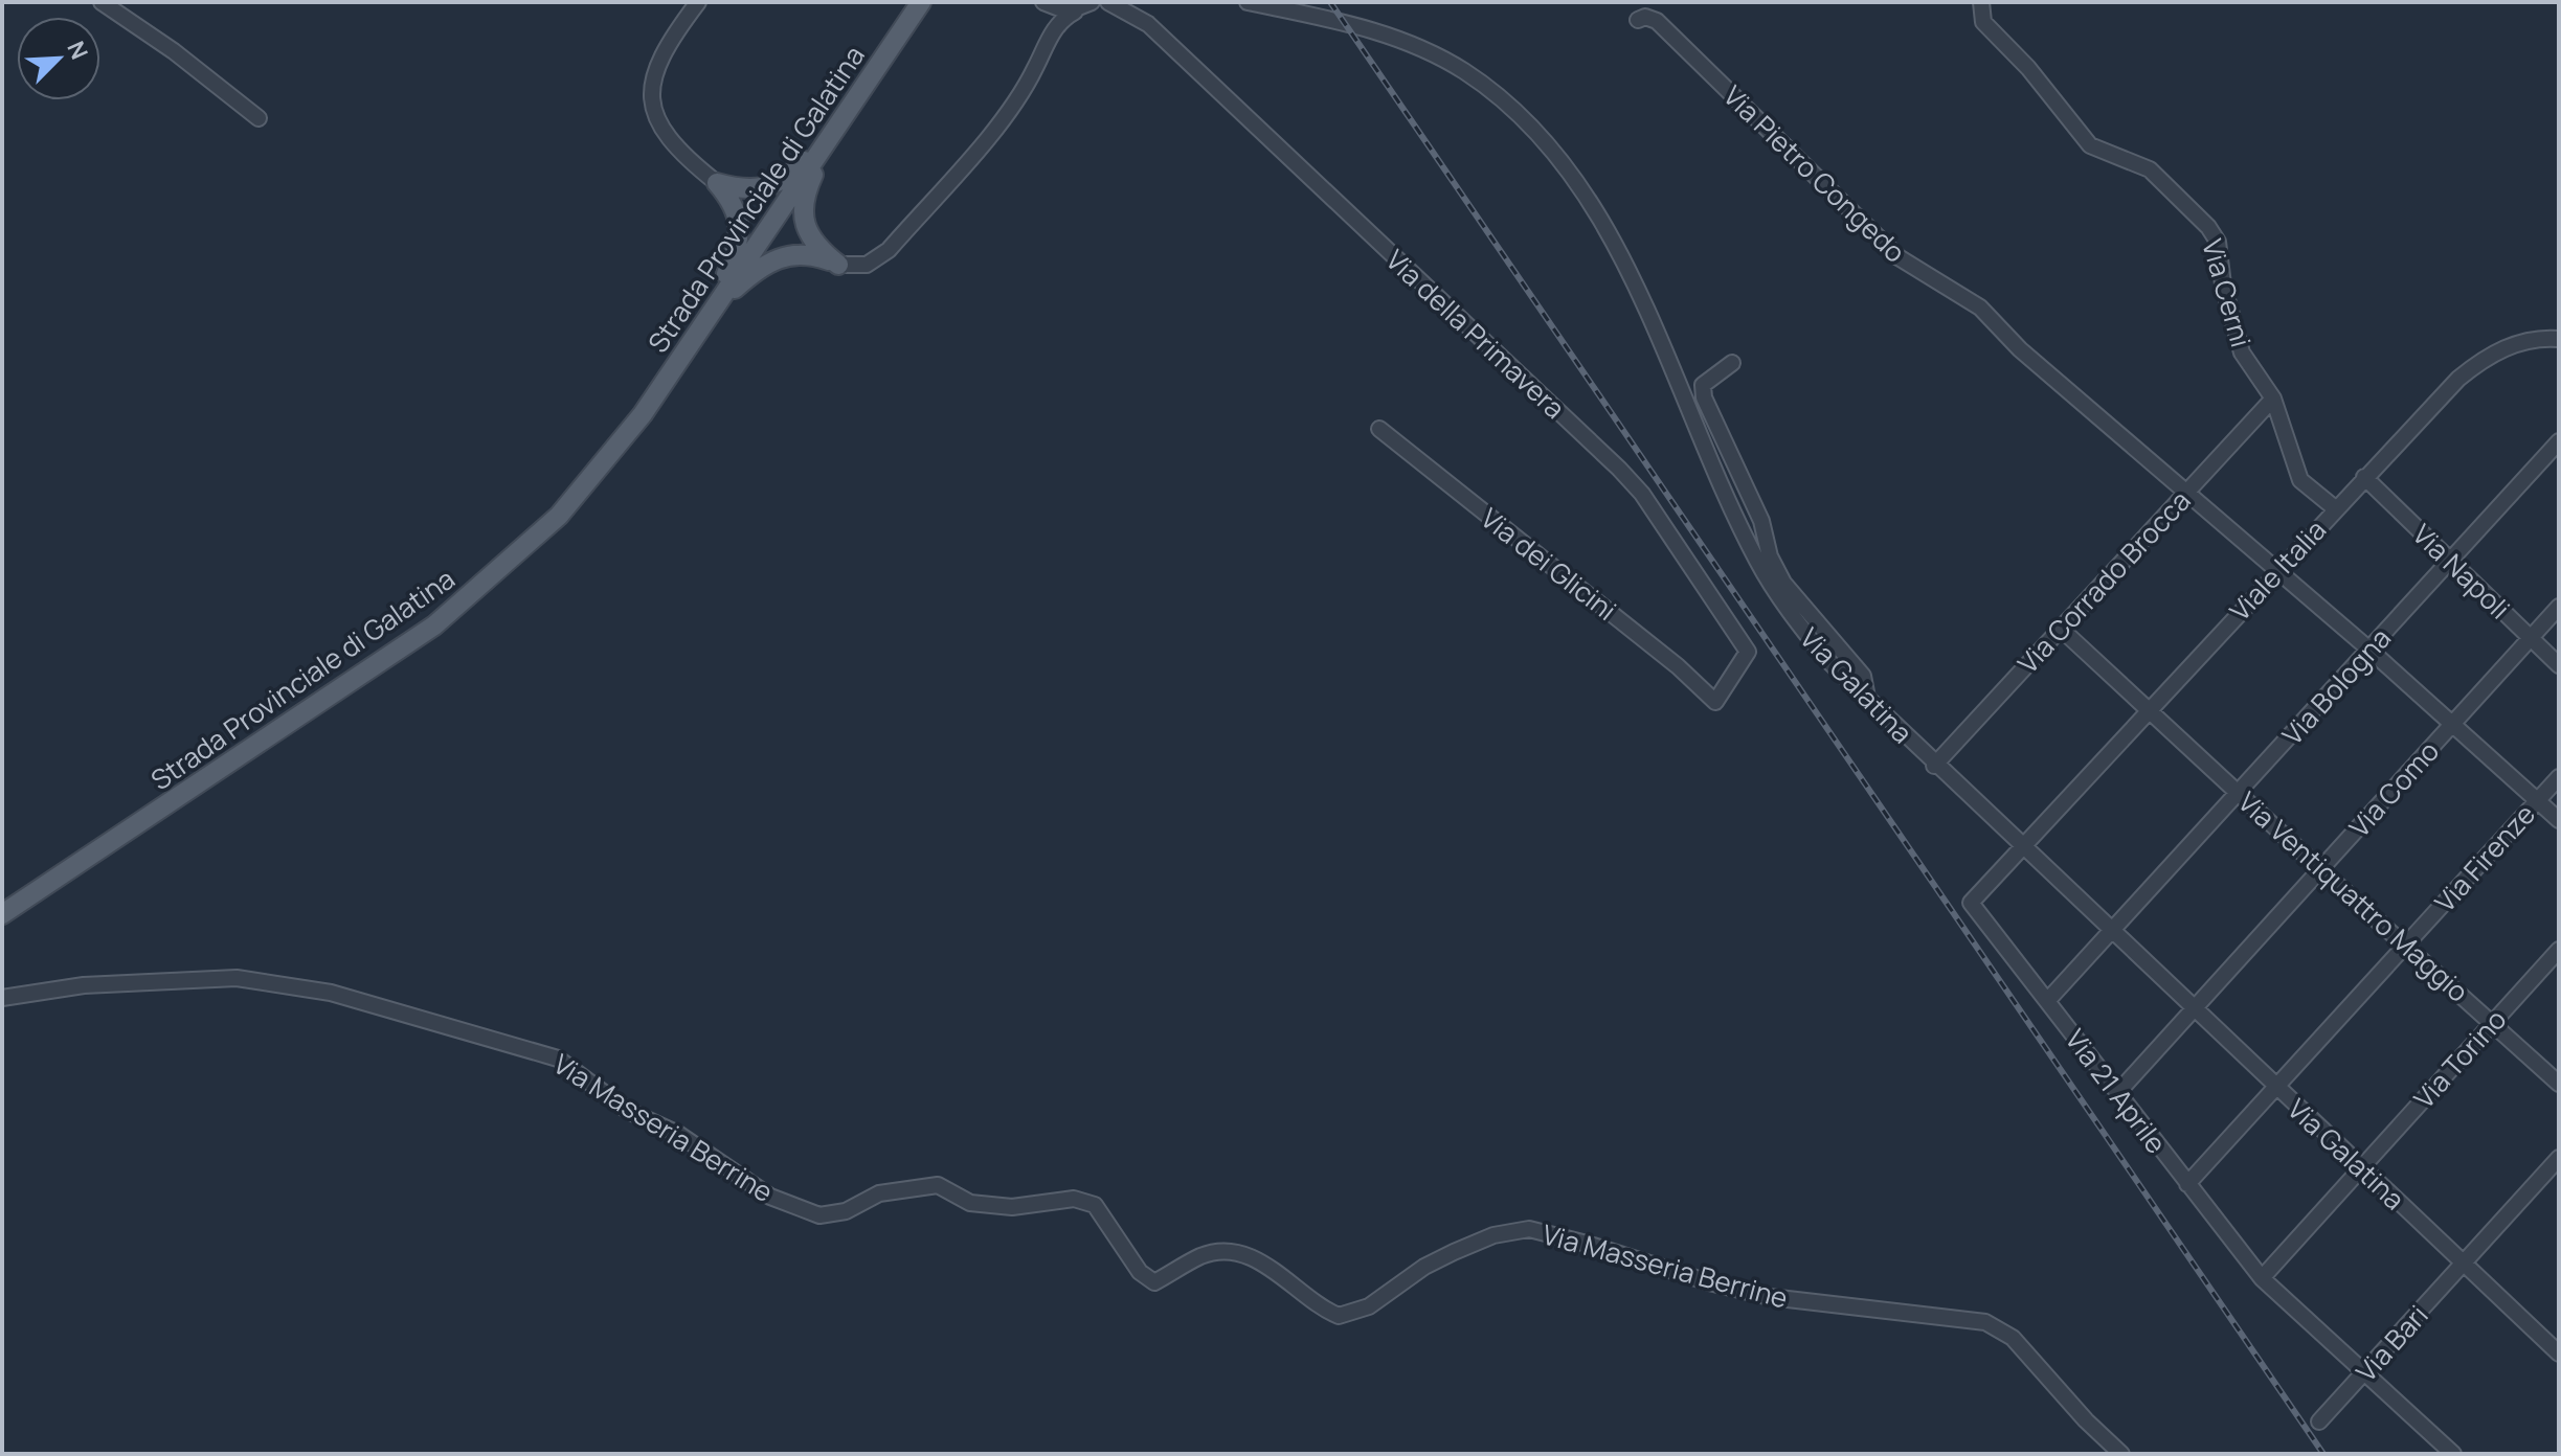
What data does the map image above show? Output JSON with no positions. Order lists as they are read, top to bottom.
{
  "streets": {
    "main road": ["Strada Provinciale di Galatina"],
    "street": [
      "Via Pietro Congedo",
      "Via Cerni",
      "Via della Primavera",
      "Via dei Glicini",
      "Viale Italia",
      "Via Napoli",
      "Via Corrado Brocca",
      "Via Galatina",
      "Via Bologna",
      "Via Como",
      "Via Firenze",
      "Via Ventiquattro Maggio",
      "Via Torino",
      "Via 21 Aprile",
      "Via Masseria Berrine",
      "Via Bari"
    ]
  },
  "crossings": [
    ["Via Pietro Congedo", "Viale Italia"],
    ["Via Pietro Congedo", "Via Corrado Brocca"],
    ["Via Pietro Congedo", "Via Bologna"],
    ["Via Pietro Congedo", "Via Como"],
    ["Via Pietro Congedo", "Via Firenze"],
    ["Via Cerni", "Viale Italia"],
    ["Via Cerni", "Via Corrado Brocca"],
    ["Via della Primavera", "Via dei Glicini"],
    ["Viale Italia", "Via Napoli"],
    ["Viale Italia", "Via Galatina"],
    ["Viale Italia", "Via Ventiquattro Maggio"],
    ["Viale Italia", "Via 21 Aprile"],
    ["Via Napoli", "Via Bologna"],
    ["Via Napoli", "Via Como"],
    ["Via Corrado Brocca", "Via Galatina"],
    ["Via Corrado Brocca", "Via Ventiquattro Maggio"],
    ["Via Galatina", "Via Bologna"],
    ["Via Galatina", "Via Como"],
    ["Via Galatina", "Via Firenze"],
    ["Via Galatina", "Via Torino"],
    ["Via Galatina", "Via Bari"],
    ["Via Bologna", "Via Ventiquattro Maggio"],
    ["Via Bologna", "Via 21 Aprile"],
    ["Via Como", "Via Ventiquattro Maggio"],
    ["Via Como", "Via 21 Aprile"],
    ["Via Firenze", "Via Ventiquattro Maggio"],
    ["Via Firenze", "Via 21 Aprile"],
    ["Via Ventiquattro Maggio", "Via Torino"],
    ["Via Torino", "Via 21 Aprile"],
    ["Via 21 Aprile", "Via Bari"]
  ],
  "north": "top right"
}
